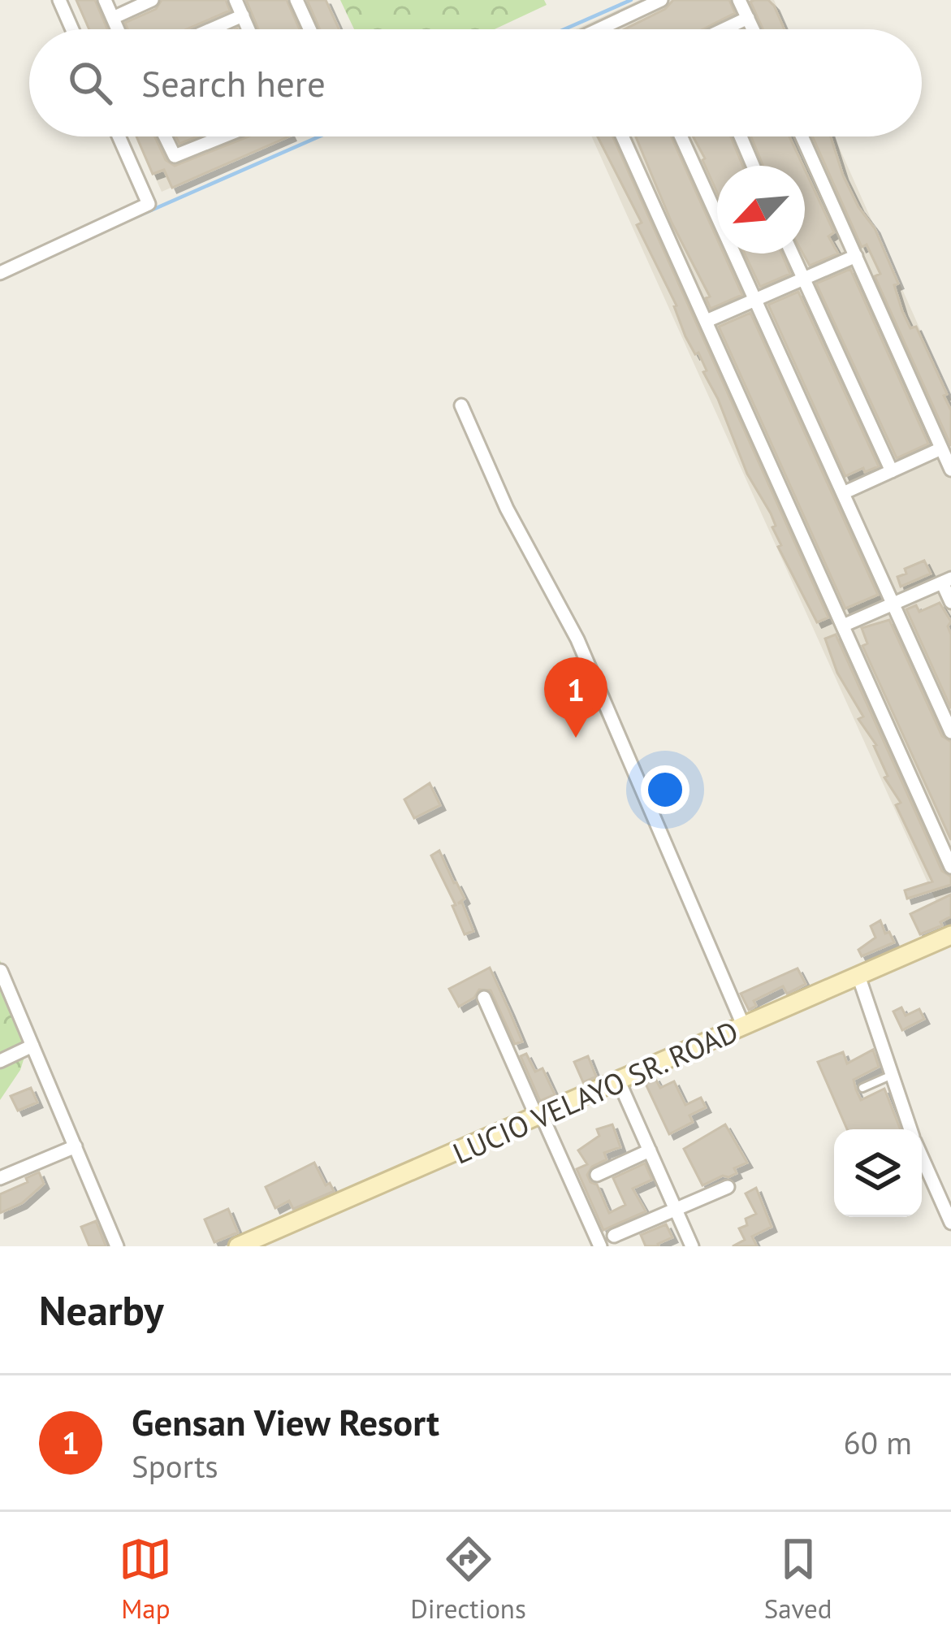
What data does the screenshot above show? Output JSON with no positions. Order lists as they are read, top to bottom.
{
  "streets": {
    "main road": ["LUCIO VELAYO SR. ROAD"]
  },
  "north": "bottom left",
  "page": {
    "search": "Search here",
    "pins": "1",
    "heading": "Nearby",
    "list": [
      {
        "mark": "1",
        "name": "Gensan View Resort",
        "note": "Sports",
        "value": "60 m"
      }
    ],
    "nav": ["Map", "Directions", "Saved"]
  }
}
